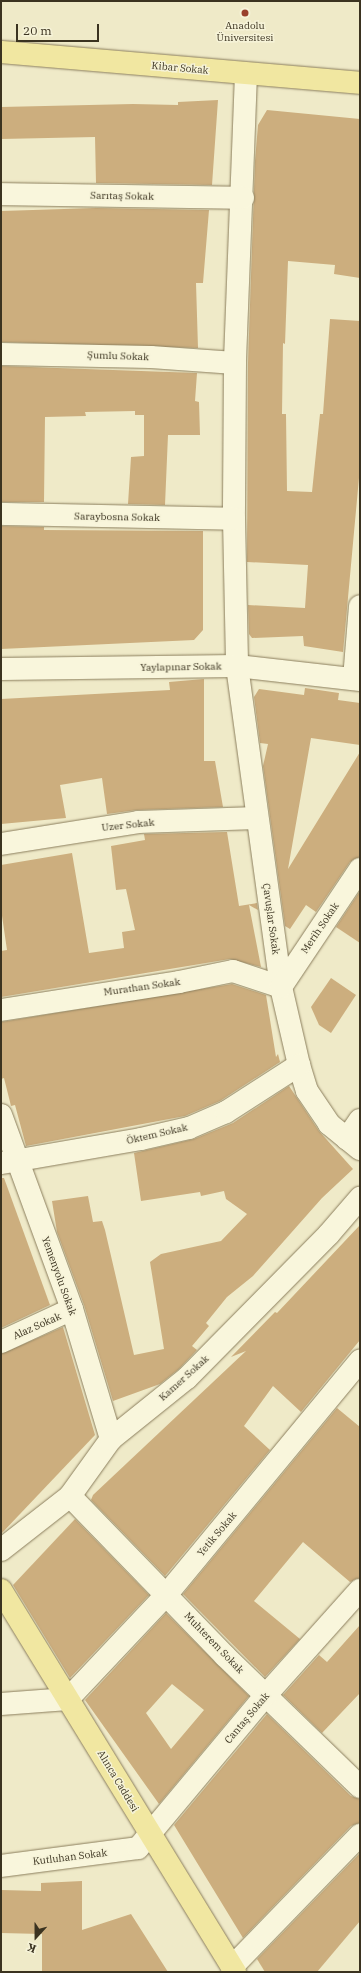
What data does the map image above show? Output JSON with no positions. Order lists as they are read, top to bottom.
{
  "streets": {
    "main road": ["Kibar Sokak", "Alınca Caddesi"],
    "street": [
      "Sarıtaş Sokak",
      "Şumlu Sokak",
      "Saraybosna Sokak",
      "Yaylapınar Sokak",
      "Uzer Sokak",
      "Çavuşlar Sokak",
      "Merih Sokak",
      "Murathan Sokak",
      "Öktem Sokak",
      "Yemenyolu Sokak",
      "Alaz Sokak",
      "Kamer Sokak",
      "Yetik Sokak",
      "Muhterem Sokak",
      "Cantaş Sokak",
      "Kutluhan Sokak"
    ]
  },
  "crossings": [
    ["Kibar Sokak", "Çavuşlar Sokak"],
    ["Sarıtaş Sokak", "Çavuşlar Sokak"],
    ["Şumlu Sokak", "Çavuşlar Sokak"],
    ["Saraybosna Sokak", "Çavuşlar Sokak"],
    ["Yaylapınar Sokak", "Çavuşlar Sokak"],
    ["Uzer Sokak", "Çavuşlar Sokak"],
    ["Çavuşlar Sokak", "Merih Sokak"],
    ["Çavuşlar Sokak", "Murathan Sokak"],
    ["Çavuşlar Sokak", "Öktem Sokak"],
    ["Merih Sokak", "Murathan Sokak"],
    ["Öktem Sokak", "Yemenyolu Sokak"],
    ["Yemenyolu Sokak", "Alaz Sokak"],
    ["Yemenyolu Sokak", "Kamer Sokak"],
    ["Kamer Sokak", "Muhterem Sokak"],
    ["Yetik Sokak", "Muhterem Sokak"],
    ["Yetik Sokak", "Alınca Caddesi"],
    ["Muhterem Sokak", "Cantaş Sokak"],
    ["Cantaş Sokak", "Alınca Caddesi"],
    ["Cantaş Sokak", "Kutluhan Sokak"],
    ["Alınca Caddesi", "Kutluhan Sokak"]
  ],
  "places": ["Anadolu Üniversitesi"],
  "scale_bar": "20 m",
  "north": "bottom"
}
